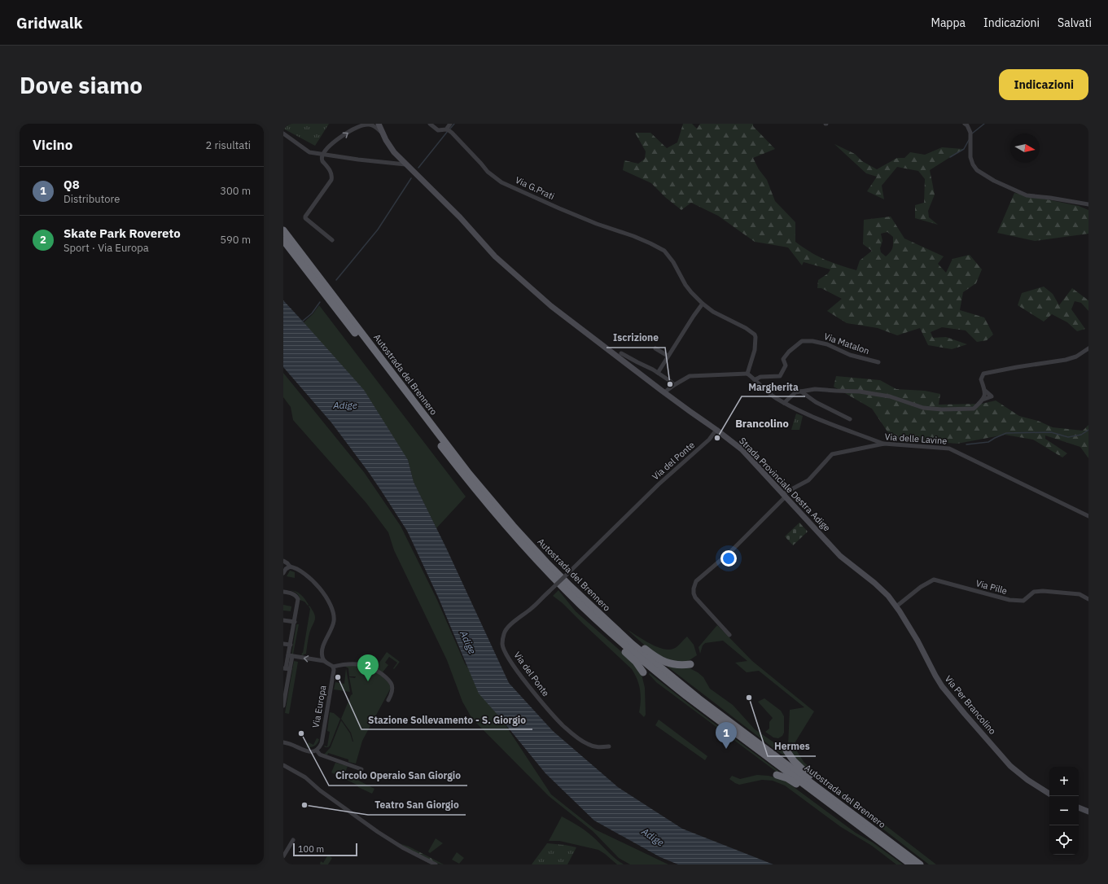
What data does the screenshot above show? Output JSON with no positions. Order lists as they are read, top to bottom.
{
  "streets": {
    "highway": ["Autostrada del Brennero"],
    "main road": ["Strada Provinciale Destra Adige", "Via Per Brancolino"],
    "street": [
      "Via G.Prati",
      "Via Matalon",
      "Via delle Lavine",
      "Via del Ponte",
      "Via Pille",
      "Via Europa"
    ]
  },
  "crossings": [
    ["Via delle Lavine", "Strada Provinciale Destra Adige"],
    ["Via del Ponte", "Strada Provinciale Destra Adige"],
    ["Strada Provinciale Destra Adige", "Via Pille"],
    ["Strada Provinciale Destra Adige", "Via Per Brancolino"],
    ["Via Pille", "Via Per Brancolino"]
  ],
  "districts": ["Brancolino"],
  "water": ["Adige"],
  "places": [
    "Iscrizione",
    "Margherita",
    "Stazione Sollevamento - S. Giorgio",
    "Hermes",
    "Circolo Operaio San Giorgio",
    "Teatro San Giorgio"
  ],
  "scale_bar": "100 m",
  "north": "right",
  "page": {
    "header": "Gridwalk",
    "nav": ["Mappa", "Indicazioni", "Salvati"],
    "buttons": "Indicazioni",
    "title": "Dove siamo",
    "heading": ["Vicino", "2 risultati"],
    "list": [
      {
        "mark": "1",
        "name": "Q8",
        "note": "Distributore",
        "value": "300 m"
      },
      {
        "mark": "2",
        "name": "Skate Park Rovereto",
        "note": "Sport · Via Europa",
        "value": "590 m"
      }
    ],
    "pins": ["2", "1"],
    "map_buttons": ["+", "−"],
    "scale": "100 m"
  }
}
